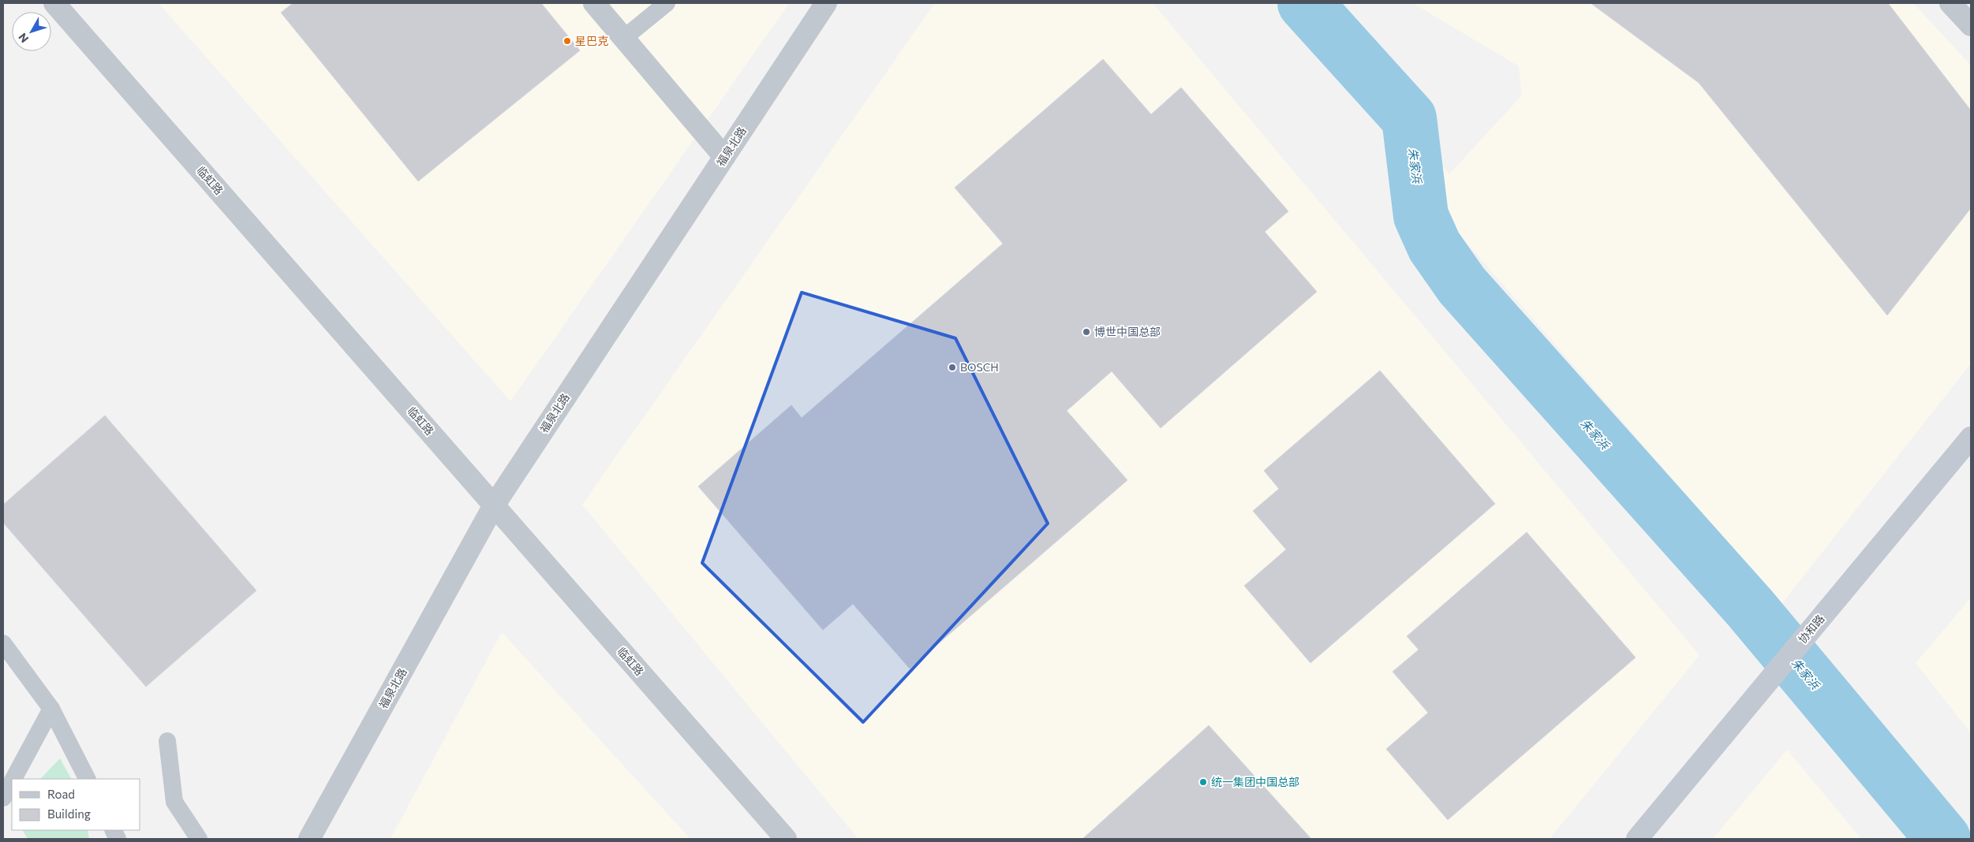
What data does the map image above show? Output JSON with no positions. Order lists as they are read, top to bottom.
{
  "streets": {
    "main road": ["协和路"],
    "street": ["福泉北路", "临虹路"]
  },
  "crossings": [
    ["福泉北路", "临虹路"]
  ],
  "water": ["朱家浜"],
  "places": [
    "星巴克",
    "博世中国总部",
    "BOSCH",
    "统一集团中国总部"
  ],
  "legend": ["Road", "Building"],
  "north": "bottom left"
}
